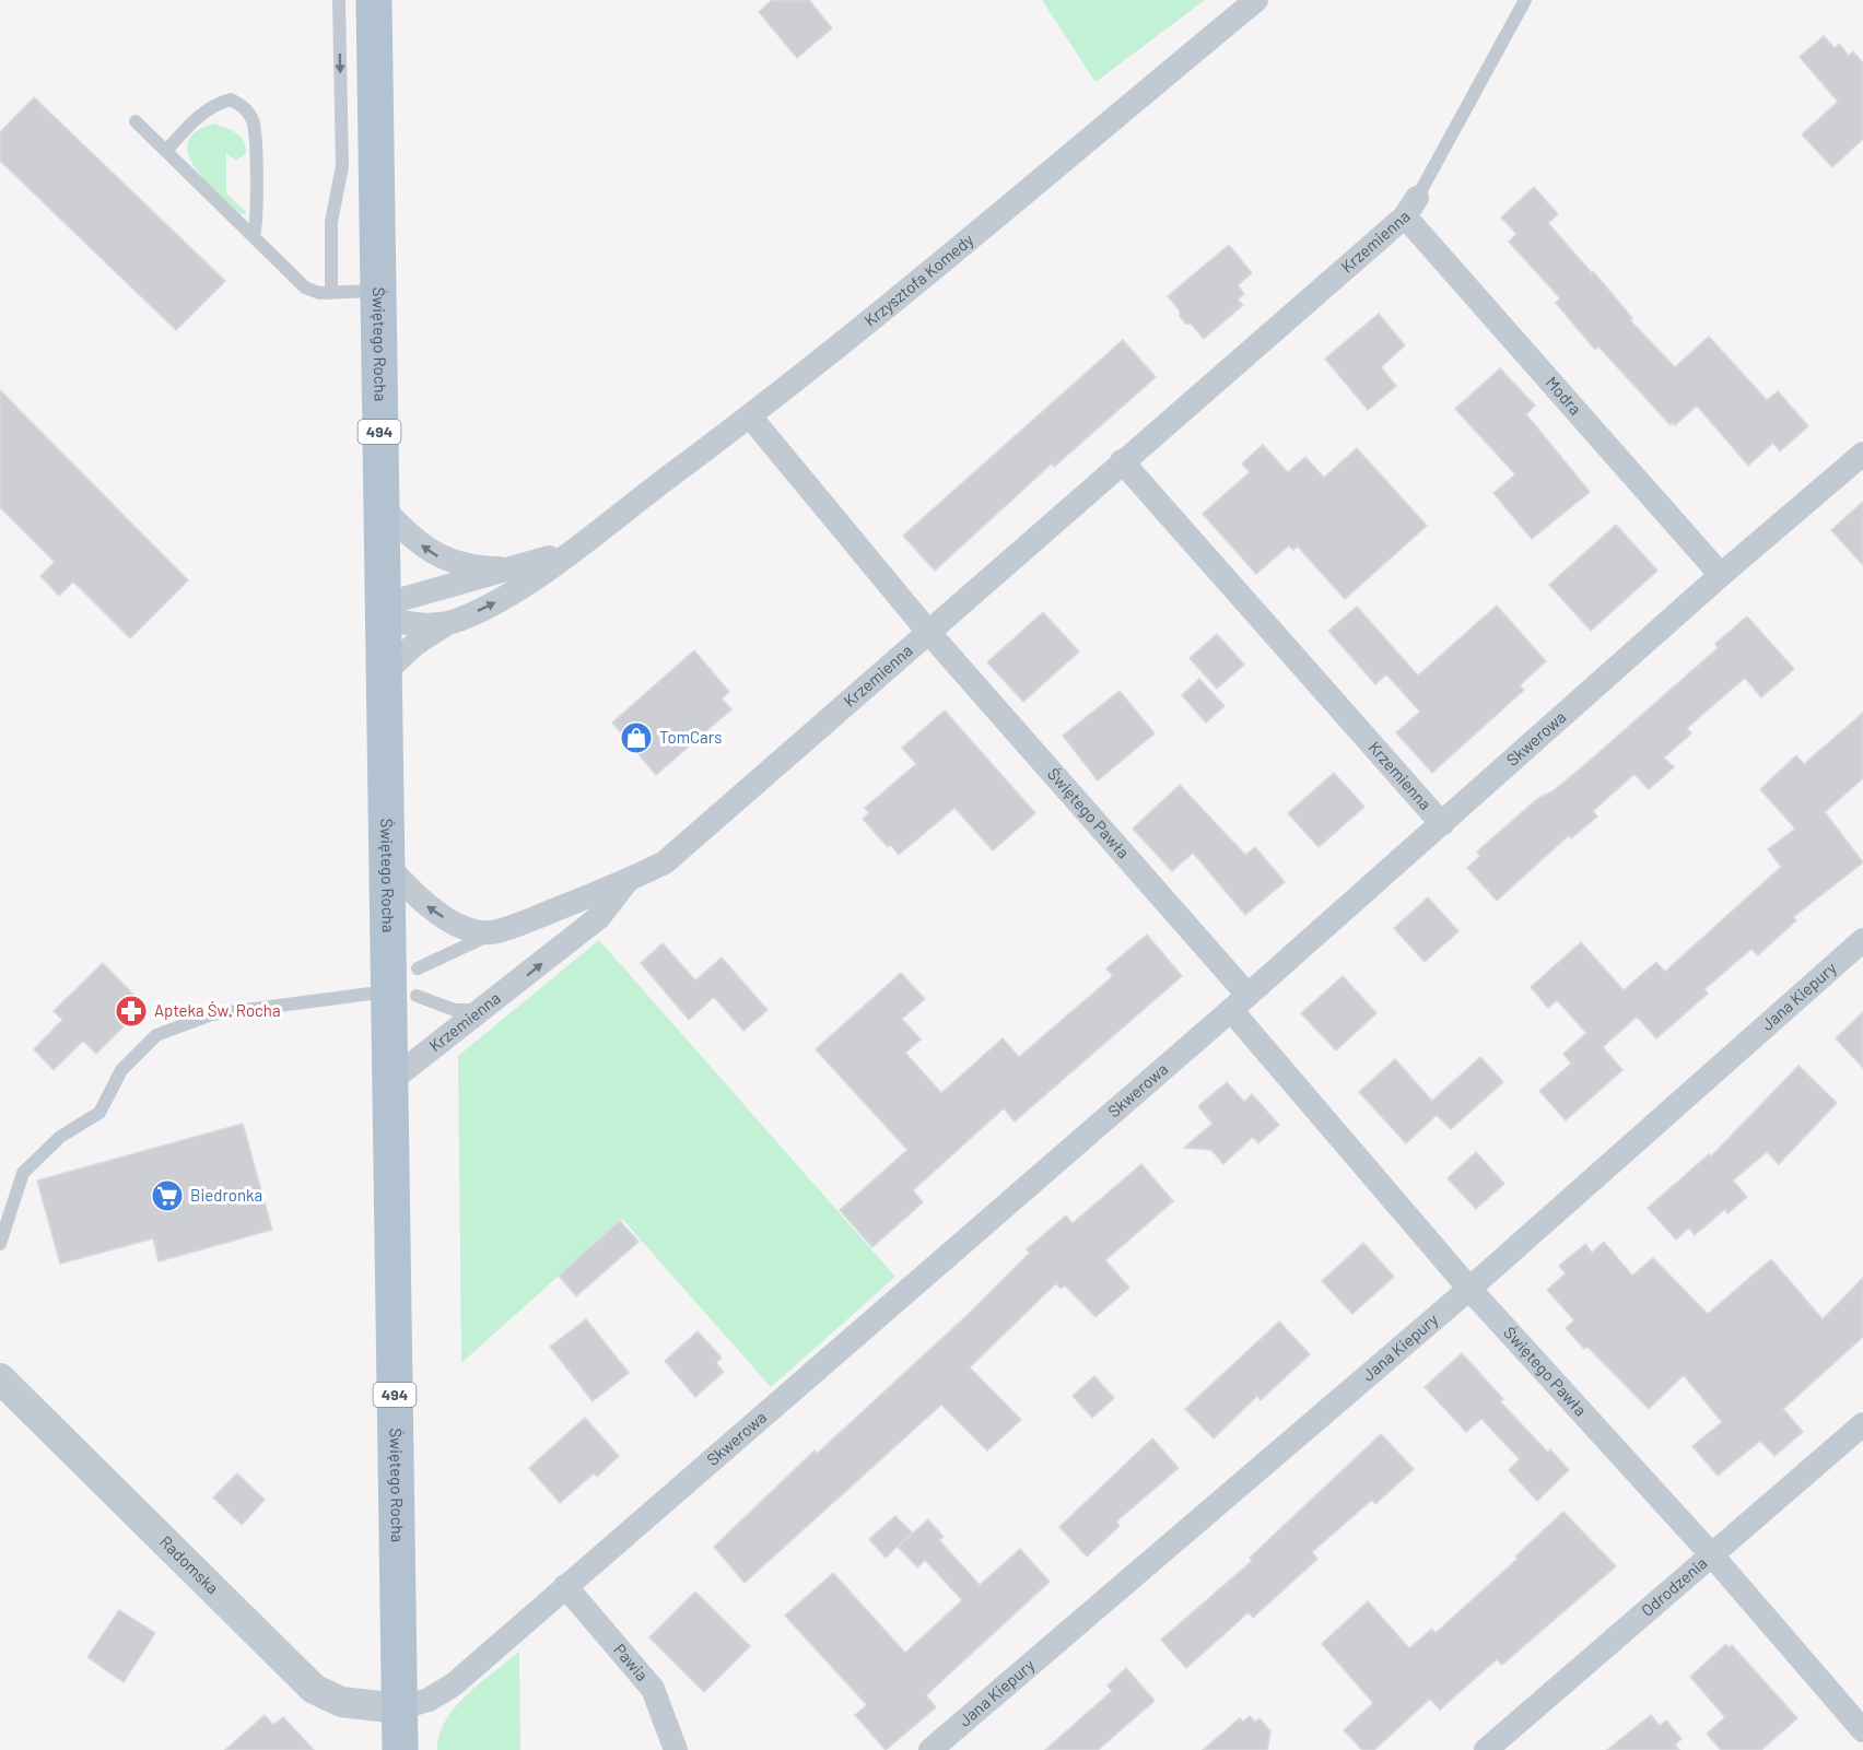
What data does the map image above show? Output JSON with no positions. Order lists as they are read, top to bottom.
{
  "streets": {
    "main road": ["Świętego Rocha", "494"],
    "street": [
      "Krzemienna",
      "Krzysztofa Komedy",
      "Modra",
      "Skwerowa",
      "Świętego Pawła",
      "Jana Kiepury",
      "Radomska",
      "Odrodzenia",
      "Pawia"
    ]
  },
  "crossings": [
    ["Krzemienna", "Świętego Rocha"],
    ["Krzemienna", "Modra"],
    ["Krzemienna", "Skwerowa"],
    ["Krzemienna", "Świętego Pawła"],
    ["Krzysztofa Komedy", "Świętego Rocha"],
    ["Krzysztofa Komedy", "Świętego Pawła"],
    ["Świętego Rocha", "Skwerowa"],
    ["Świętego Rocha", "Radomska"],
    ["Modra", "Skwerowa"],
    ["Skwerowa", "Świętego Pawła"],
    ["Skwerowa", "Radomska"],
    ["Skwerowa", "Pawia"],
    ["Świętego Pawła", "Jana Kiepury"],
    ["Świętego Pawła", "Odrodzenia"]
  ],
  "places": {
    "shop": ["TomCars"],
    "pharmacy": ["Apteka Św. Rocha"],
    "supermarket": ["Biedronka"]
  }
}
